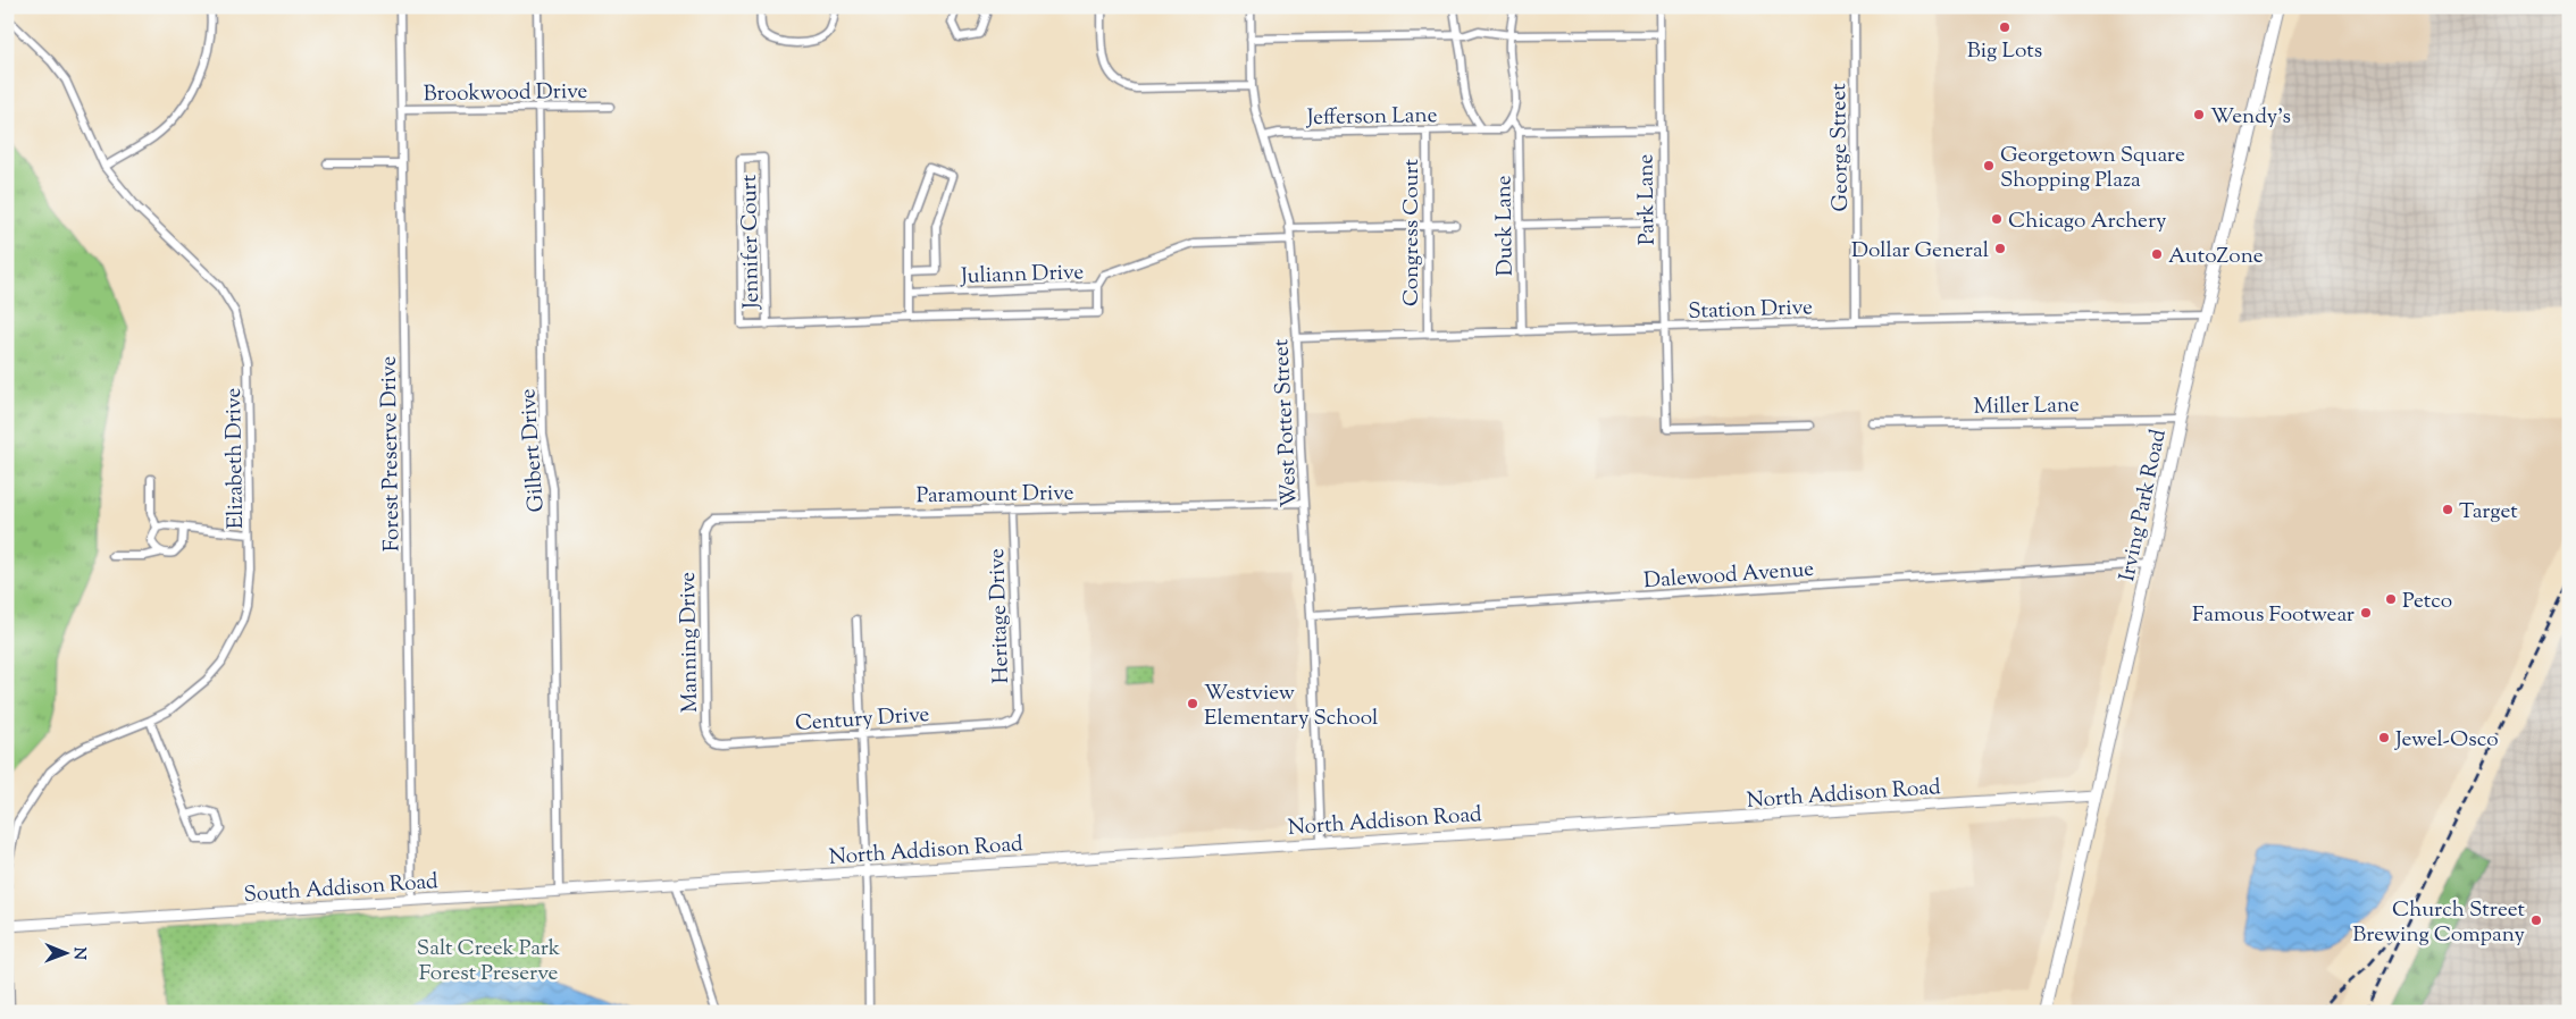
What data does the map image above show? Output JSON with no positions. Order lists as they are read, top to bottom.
{
  "streets": {
    "main road": ["Irving Park Road"],
    "street": [
      "Brookwood Drive",
      "Jefferson Lane",
      "George Street",
      "Park Lane",
      "Duck Lane",
      "Congress Court",
      "Jennifer Court",
      "Juliann Drive",
      "Station Drive",
      "Miller Lane",
      "West Potter Street",
      "Gilbert Drive",
      "Forest Preserve Drive",
      "Elizabeth Drive",
      "Paramount Drive",
      "Dalewood Avenue",
      "Heritage Drive",
      "Manning Drive",
      "Century Drive",
      "North Addison Road",
      "South Addison Road"
    ]
  },
  "crossings": [
    ["Brookwood Drive", "Gilbert Drive"],
    ["Brookwood Drive", "Forest Preserve Drive"],
    ["Jefferson Lane", "Congress Court"],
    ["Jefferson Lane", "West Potter Street"],
    ["George Street", "Station Drive"],
    ["Park Lane", "Station Drive"],
    ["Duck Lane", "Station Drive"],
    ["Congress Court", "Station Drive"],
    ["Juliann Drive", "West Potter Street"],
    ["Station Drive", "West Potter Street"],
    ["Station Drive", "Irving Park Road"],
    ["Miller Lane", "Irving Park Road"],
    ["West Potter Street", "Paramount Drive"],
    ["West Potter Street", "Dalewood Avenue"],
    ["West Potter Street", "North Addison Road"],
    ["Gilbert Drive", "South Addison Road"],
    ["Forest Preserve Drive", "South Addison Road"],
    ["Paramount Drive", "Heritage Drive"],
    ["Paramount Drive", "Manning Drive"],
    ["Irving Park Road", "Dalewood Avenue"],
    ["Irving Park Road", "North Addison Road"],
    ["Heritage Drive", "Century Drive"],
    ["Manning Drive", "Century Drive"],
    ["North Addison Road", "South Addison Road"]
  ],
  "parks": ["Salt Creek Park Forest Preserve"],
  "places": [
    "Big Lots",
    "Wendy's",
    "Georgetown Square Shopping Plaza",
    "Chicago Archery",
    "Dollar General",
    "AutoZone",
    "Target",
    "Petco",
    "Famous Footwear",
    "Westview Elementary School",
    "Jewel-Osco",
    "Church Street Brewing Company"
  ],
  "north": "right"
}
